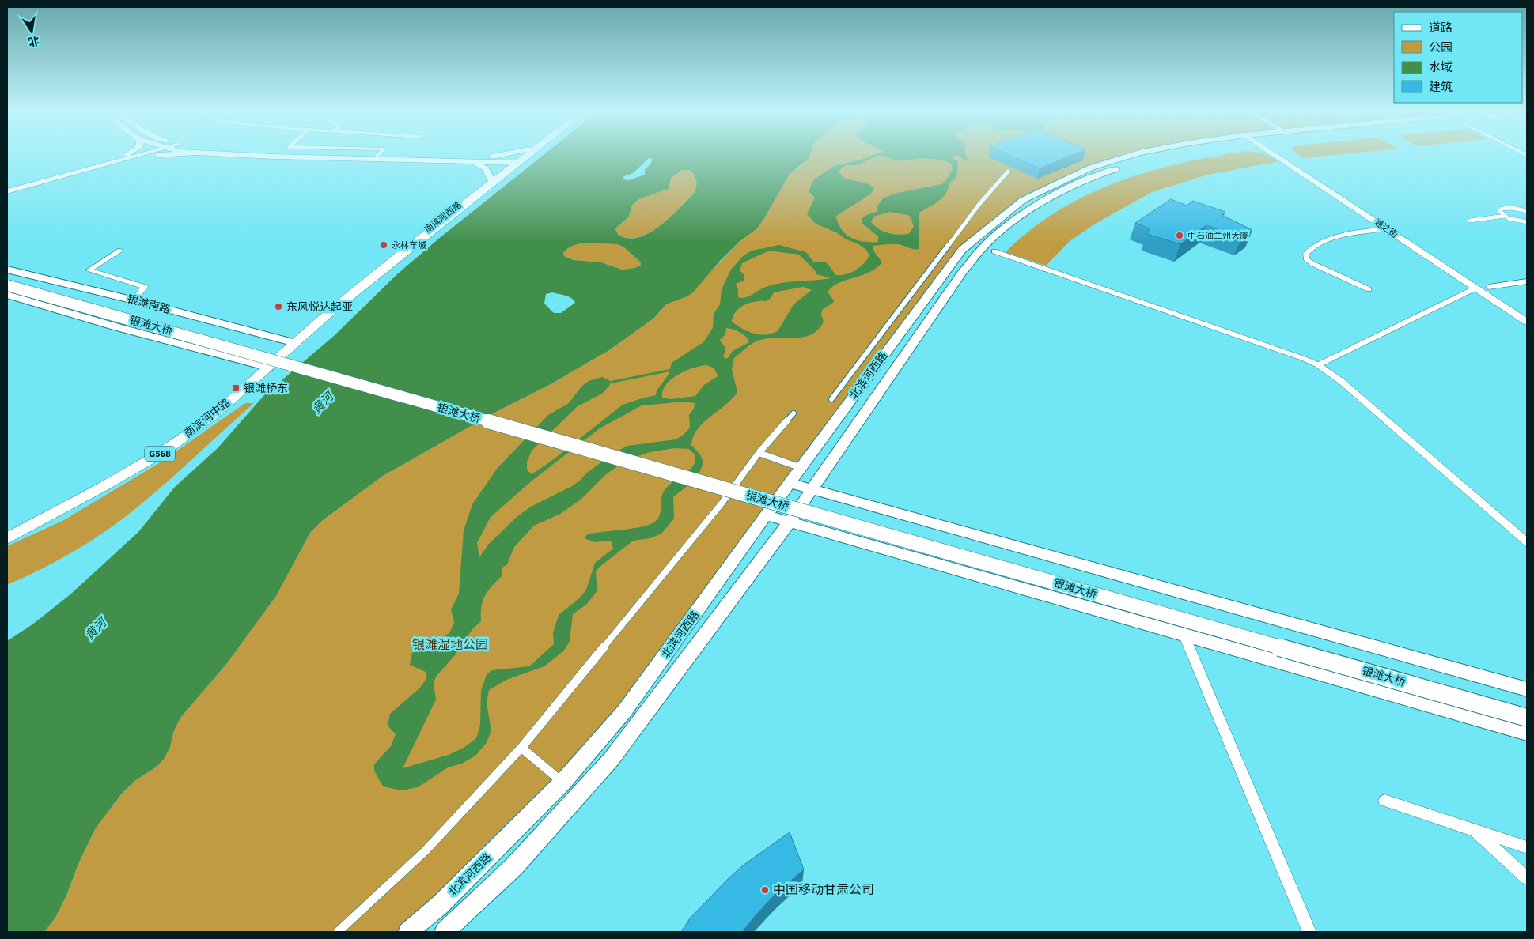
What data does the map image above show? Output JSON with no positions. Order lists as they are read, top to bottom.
{
  "streets": {
    "highway": ["南滨河西路", "南滨河中路", "G568"],
    "main road": [
      "通达街",
      "银滩南路",
      "银滩大桥",
      "北滨河西路"
    ]
  },
  "crossings": [
    ["南滨河西路", "银滩南路"],
    ["南滨河西路", "南滨河中路"],
    ["银滩南路", "银滩大桥"],
    ["银滩南路", "南滨河中路"]
  ],
  "water": ["黄河"],
  "parks": ["银滩湿地公园"],
  "places": {
    "other": [
      "中石油兰州大厦",
      "永林车城",
      "东风悦达起亚",
      "中国移动甘肃公司"
    ],
    "transit": ["银滩桥东"]
  },
  "legend": [
    "道路",
    "公园",
    "水域",
    "建筑"
  ],
  "north": "bottom"
}
